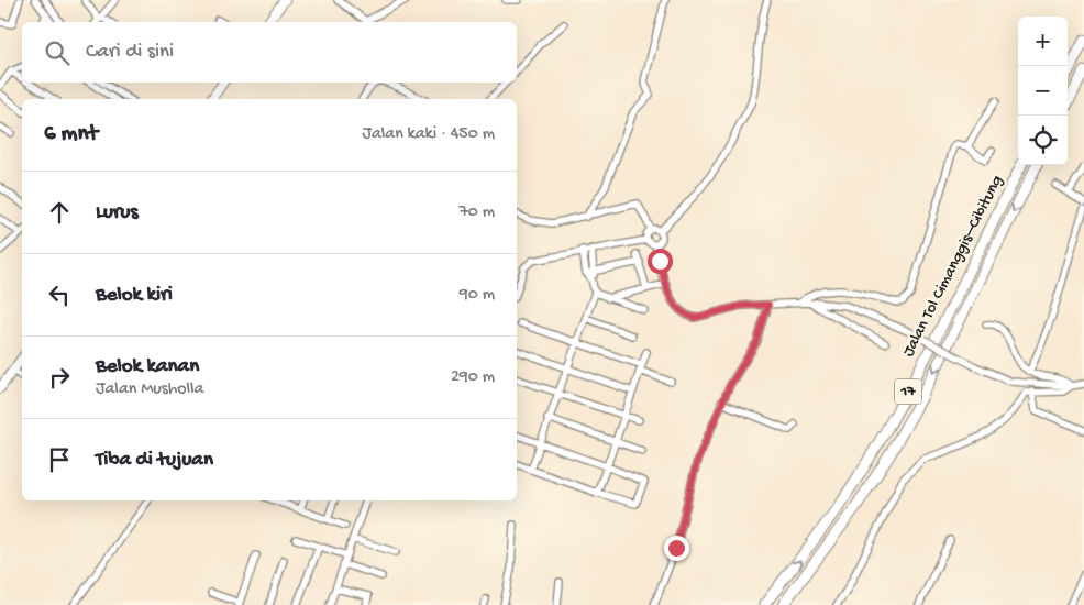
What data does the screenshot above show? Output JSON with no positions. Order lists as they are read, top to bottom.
{
  "streets": {
    "highway": ["Jalan Tol Cimanggis–Cibitung", "17"]
  },
  "page": {
    "map_buttons": ["+", "−"],
    "search": "Cari di sini",
    "heading": ["6 mnt", "Jalan kaki · 450 m"],
    "list": [
      ["Lurus", "70 m"],
      ["Belok kiri", "90 m"],
      ["Belok kanan", "Jalan Musholla", "290 m"],
      "Tiba di tujuan"
    ]
  }
}
